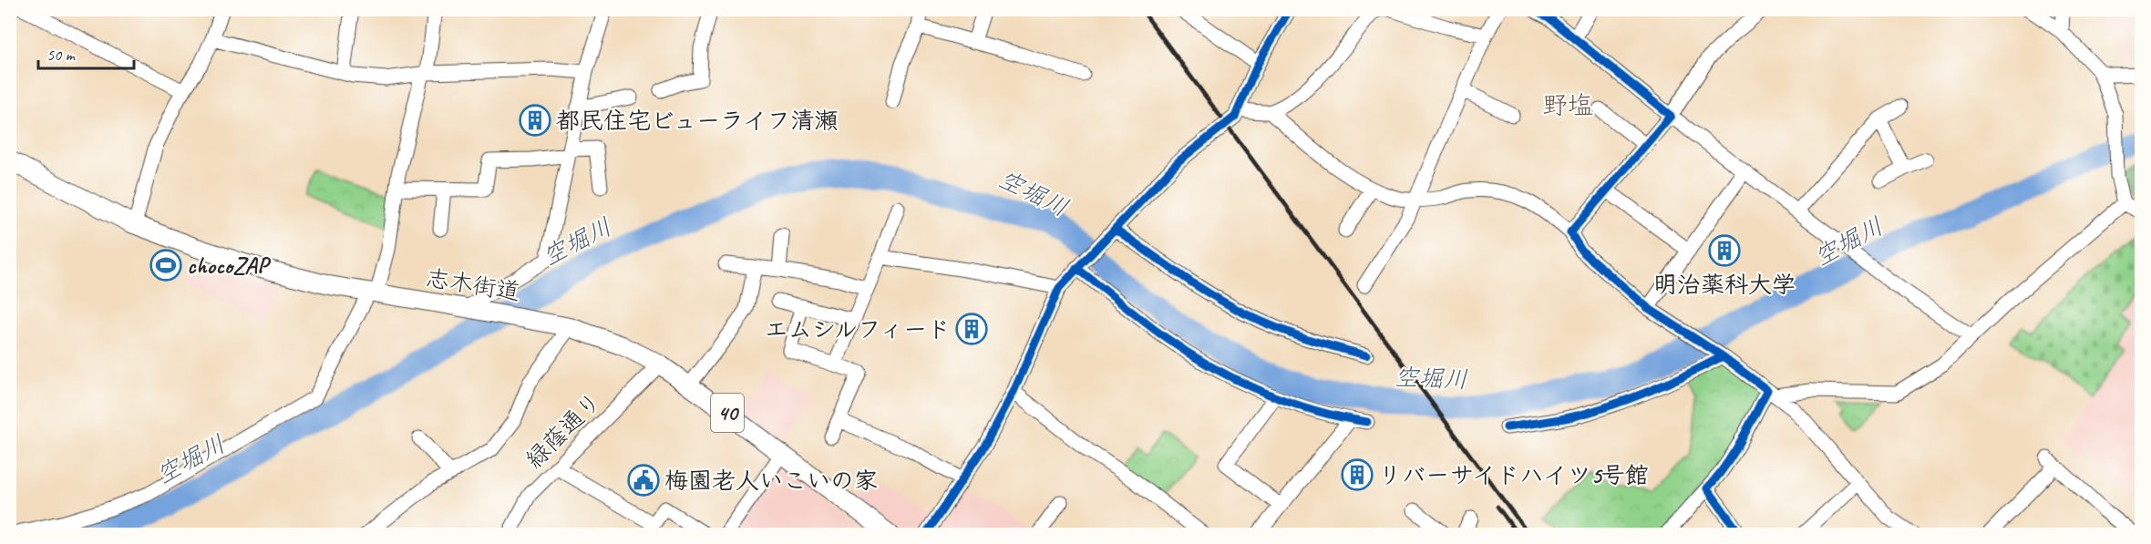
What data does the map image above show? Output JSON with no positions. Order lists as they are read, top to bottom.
{
  "streets": {
    "main road": ["志木街道", "40"],
    "street": ["緑蔭通り"]
  },
  "crossings": [
    ["志木街道", "緑蔭通り"]
  ],
  "districts": ["野塩"],
  "water": ["空堀川"],
  "places": {
    "building": [
      "都民住宅ビューライフ清瀬",
      "明治薬科大学",
      "エムシルフィード",
      "リバーサイドハイツ5号館"
    ],
    "sports": ["chocoZAP"],
    "public building": ["梅園老人いこいの家"]
  },
  "scale_bar": "50 m"
}
